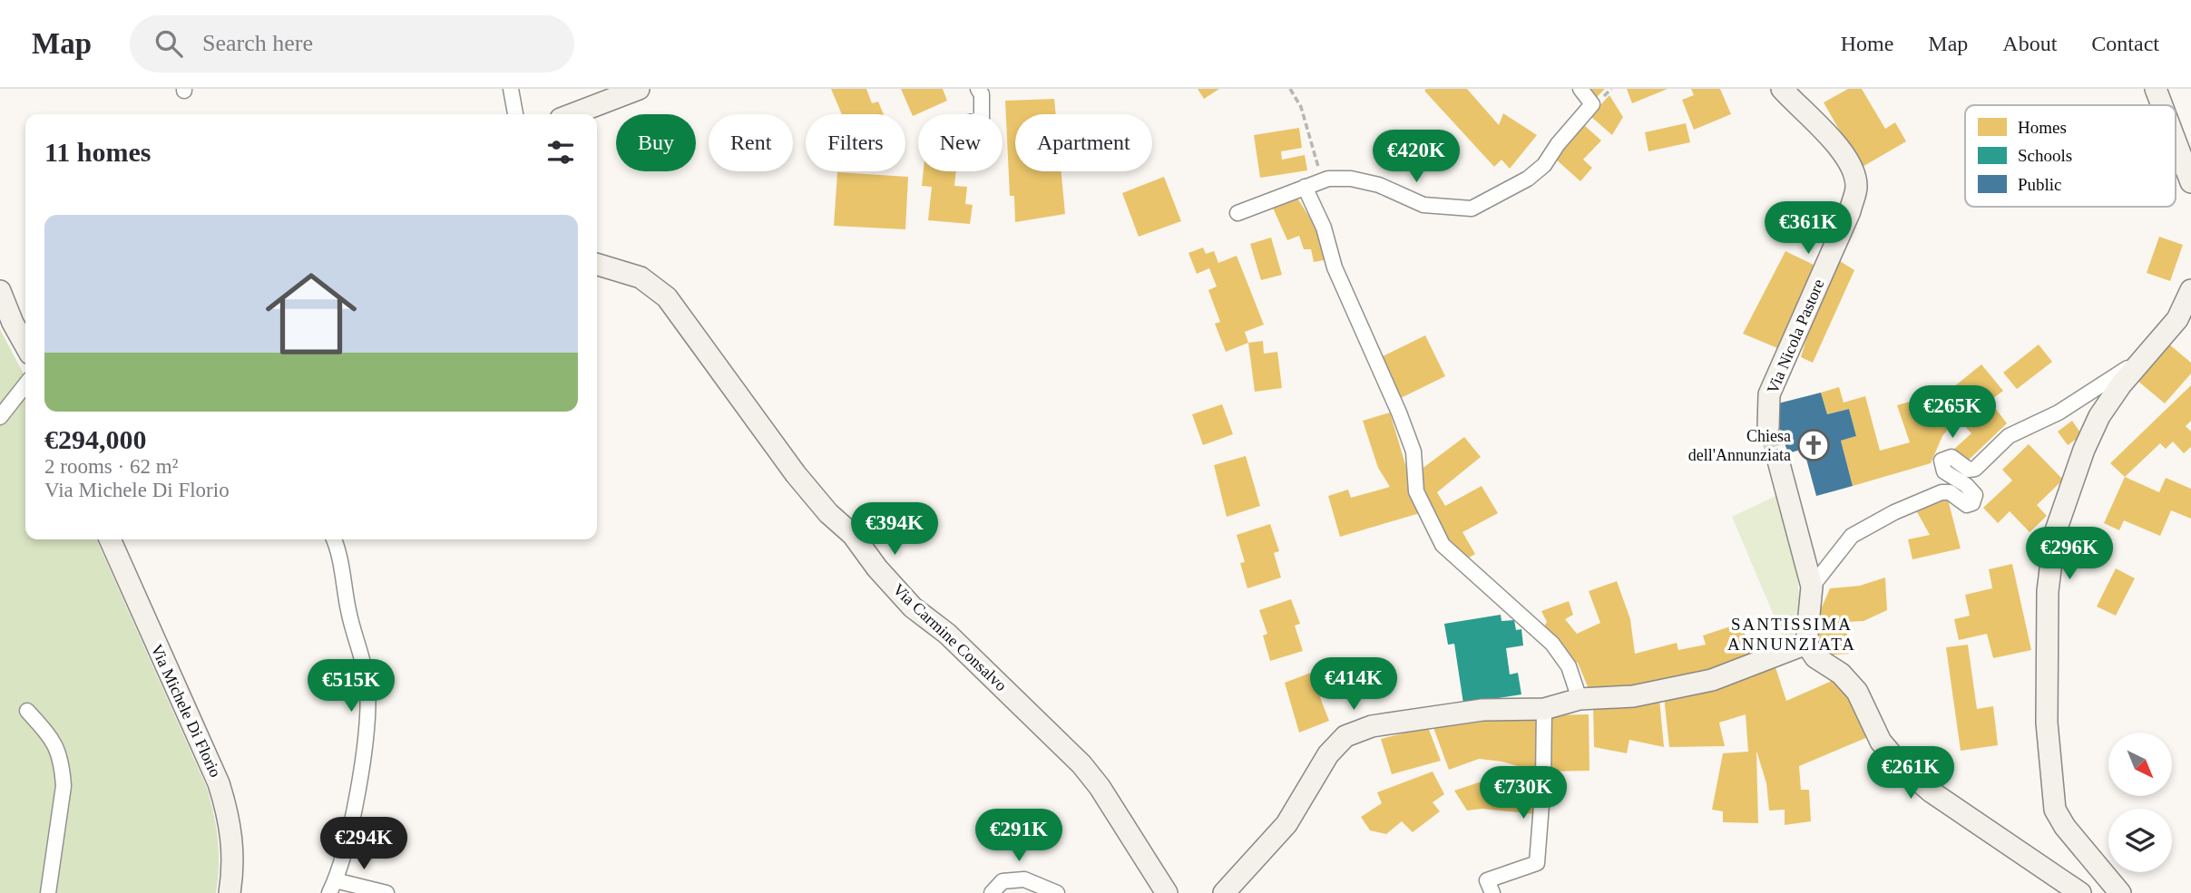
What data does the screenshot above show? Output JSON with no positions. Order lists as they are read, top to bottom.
{
  "streets": {
    "street": ["Via Nicola Pastore", "Via Carmine Consalvo", "Via Michele Di Florio"]
  },
  "districts": ["SANTISSIMA ANNUNZIATA"],
  "places": {
    "church": ["Chiesa dell'Annunziata"]
  },
  "legend": ["Homes", "Schools", "Public"],
  "north": "bottom right",
  "page": {
    "header": "Map",
    "search": "Search here",
    "nav": [
      "Home",
      "Map",
      "About",
      "Contact"
    ],
    "chip": [
      "Buy",
      "Rent",
      "Filters",
      "New",
      "Apartment"
    ],
    "heading": "11 homes",
    "price": [
      "€420K",
      "€361K",
      "€265K",
      "€394K",
      "€296K",
      "€414K",
      "€515K",
      "€261K",
      "€730K",
      "€291K",
      "€294K"
    ],
    "list": [
      {
        "name": "€294,000",
        "note": "2 rooms · 62 m² · Via Michele Di Florio"
      }
    ]
  }
}
